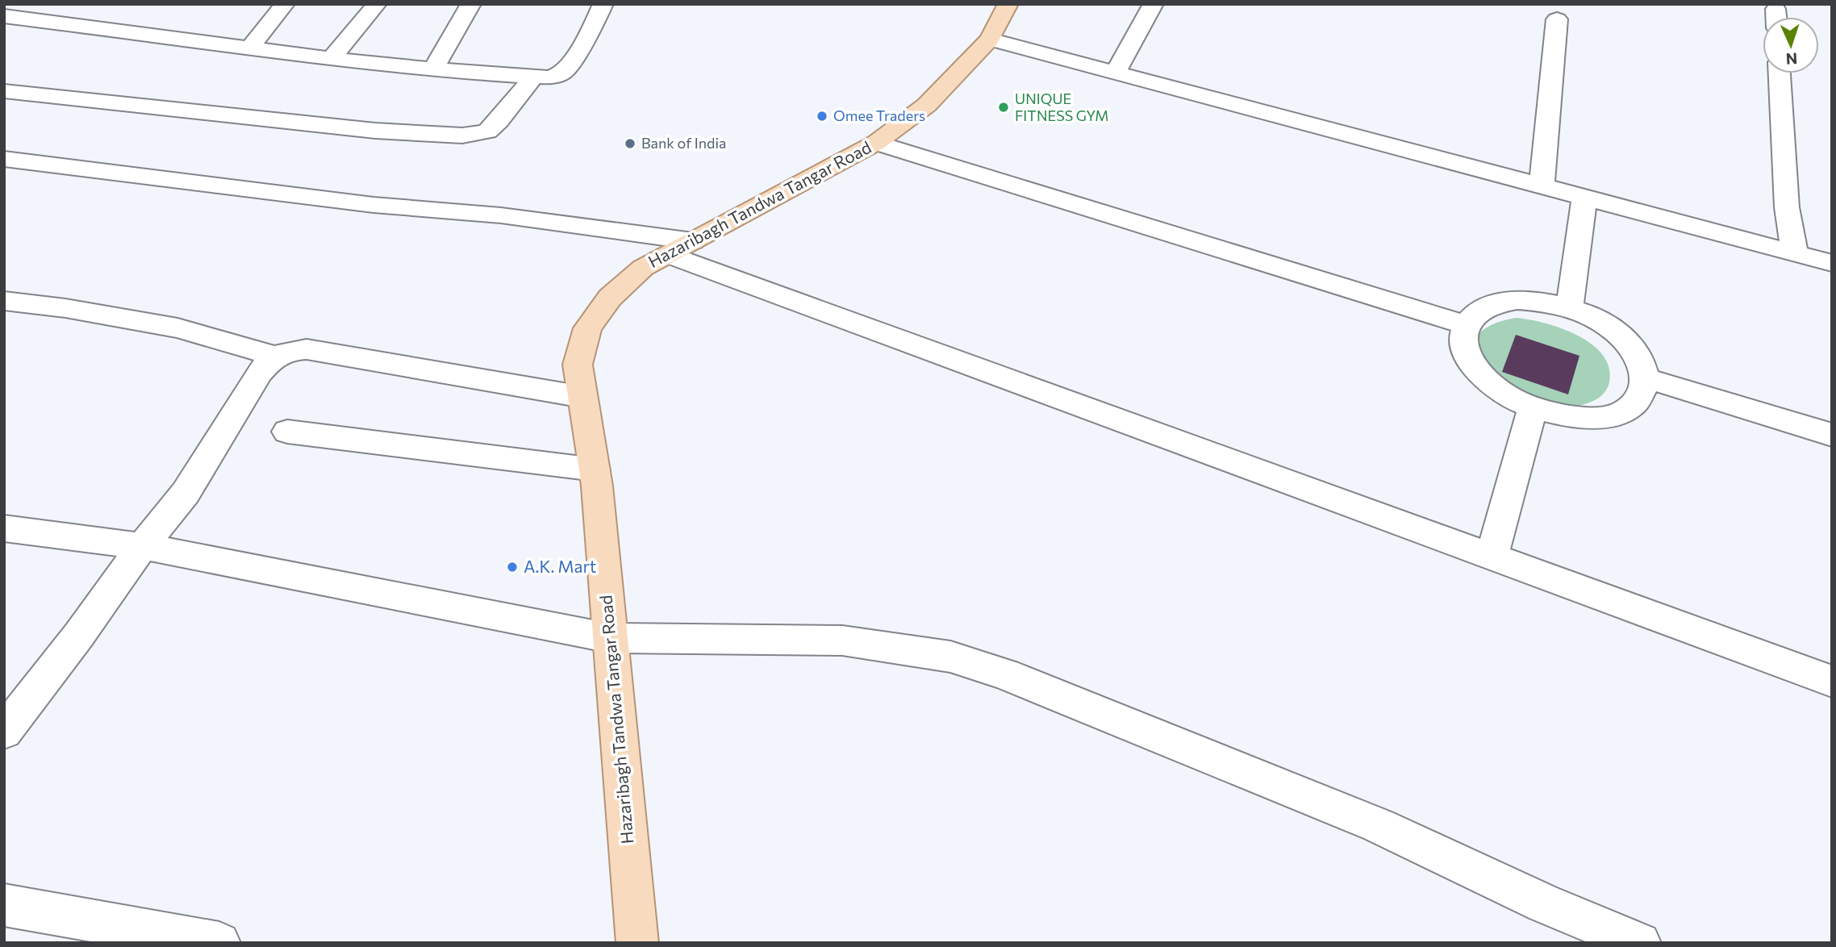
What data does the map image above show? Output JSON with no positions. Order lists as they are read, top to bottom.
{
  "streets": {
    "main road": ["Hazaribagh Tandwa Tangar Road"]
  },
  "places": [
    "UNIQUE FITNESS GYM",
    "Omee Traders",
    "Bank of India",
    "A.K. Mart"
  ],
  "north": "bottom"
}
